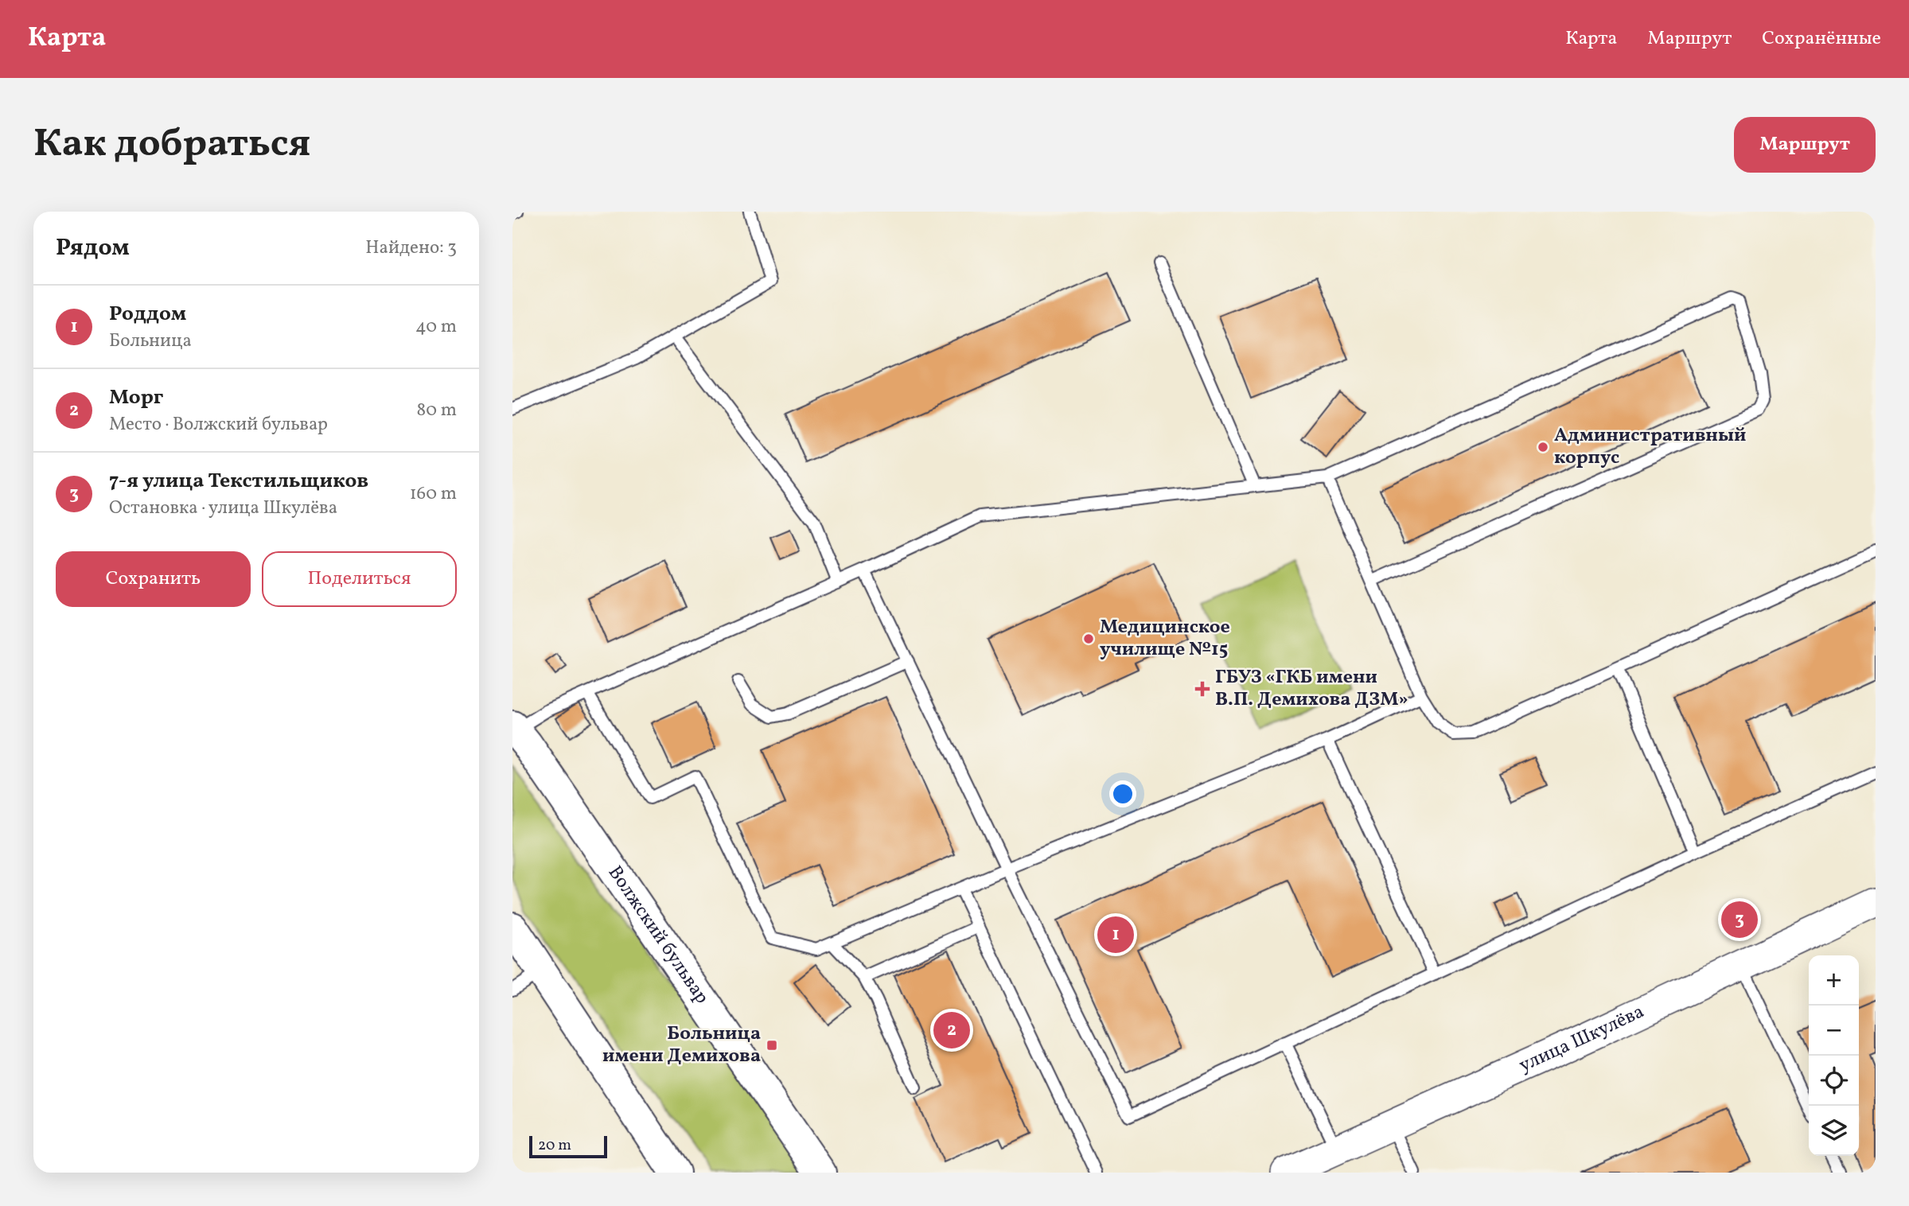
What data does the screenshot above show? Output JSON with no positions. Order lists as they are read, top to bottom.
{
  "streets": {
    "main road": ["Волжский бульвар"],
    "street": ["улица Шкулёва"]
  },
  "places": {
    "other": ["Административный корпус", "Медицинское училище №15"],
    "health": ["ГБУЗ «ГКБ имени В.П. Демихова ДЗМ»"],
    "transit": ["Больница имени Демихова"]
  },
  "scale_bar": "20 m",
  "page": {
    "header": "Карта",
    "nav": ["Карта", "Маршрут", "Сохранённые"],
    "buttons": [
      "Маршрут",
      ["Сохранить", "Поделиться"]
    ],
    "title": "Как добраться",
    "heading": ["Рядом", "Найдено: 3"],
    "list": [
      {
        "mark": "1",
        "name": "Роддом",
        "note": "Больница",
        "value": "40 m"
      },
      {
        "mark": "2",
        "name": "Морг",
        "note": "Место · Волжский бульвар",
        "value": "80 m"
      },
      {
        "mark": "3",
        "name": "7-я улица Текстильщиков",
        "note": "Остановка · улица Шкулёва",
        "value": "160 m"
      }
    ],
    "pins": ["3", "1", "2"],
    "map_buttons": ["+", "−"],
    "scale": "20 m"
  }
}
